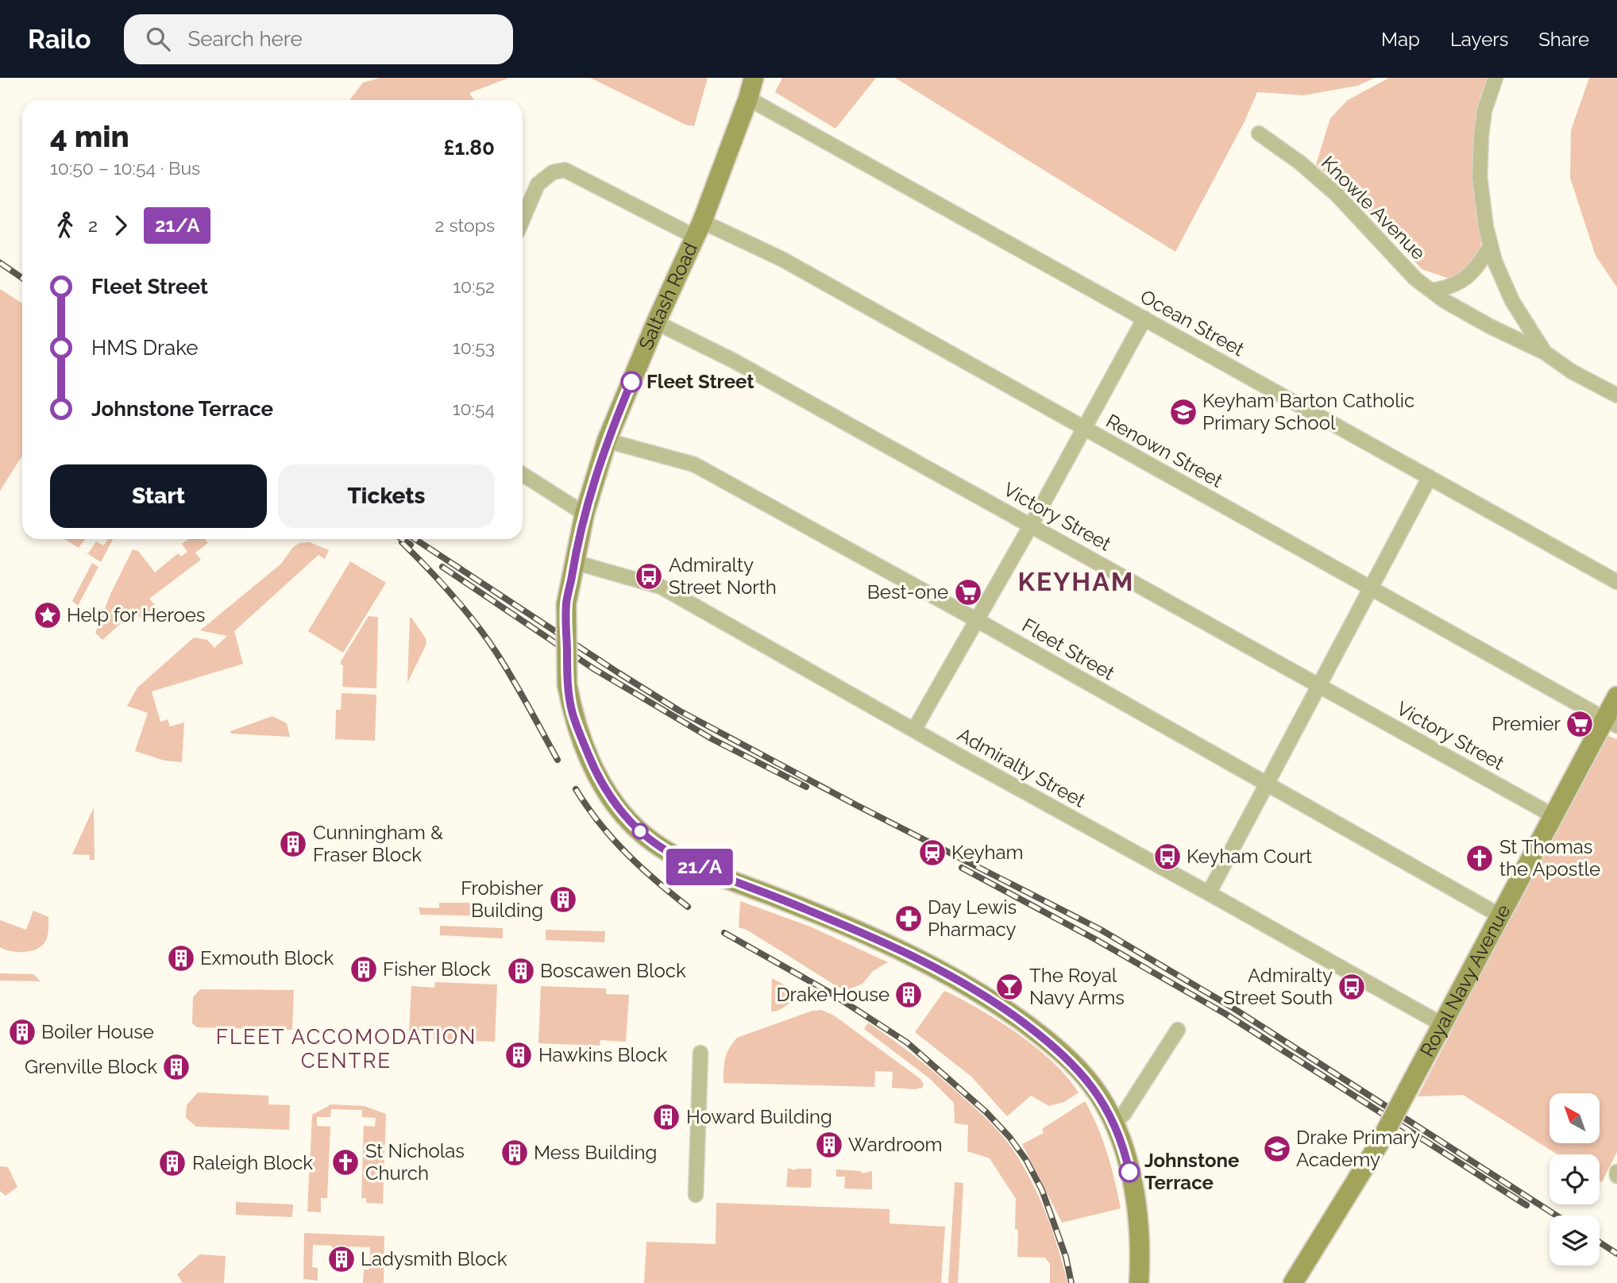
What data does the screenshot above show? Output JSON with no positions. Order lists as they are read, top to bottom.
{
  "streets": {
    "main road": ["Saltash Road", "Royal Navy Avenue"],
    "street": [
      "Knowle Avenue",
      "Ocean Street",
      "Renown Street",
      "Victory Street",
      "Fleet Street",
      "Admiralty Street"
    ]
  },
  "crossings": [
    ["Saltash Road", "Ocean Street"],
    ["Saltash Road", "Renown Street"],
    ["Saltash Road", "Victory Street"],
    ["Saltash Road", "Fleet Street"],
    ["Saltash Road", "Admiralty Street"],
    ["Renown Street", "Royal Navy Avenue"],
    ["Victory Street", "Royal Navy Avenue"],
    ["Fleet Street", "Royal Navy Avenue"],
    ["Admiralty Street", "Royal Navy Avenue"]
  ],
  "districts": ["KEYHAM", "FLEET ACCOMODATION CENTRE"],
  "places": {
    "other": ["Fleet Street", "Johnstone Terrace"],
    "school or university": ["Keyham Barton Catholic Primary School", "Drake Primary Academy"],
    "bus stop": ["Admiralty Street North", "Keyham Court", "Admiralty Street South"],
    "supermarket": ["Best-one", "Premier"],
    "place": ["Help for Heroes"],
    "building": [
      "Cunningham & Fraser Block",
      "Frobisher Building",
      "Exmouth Block",
      "Fisher Block",
      "Boscawen Block",
      "Drake House",
      "Boiler House",
      "Hawkins Block",
      "Grenville Block",
      "Howard Building",
      "Wardroom",
      "Mess Building",
      "Raleigh Block",
      "Ladysmith Block"
    ],
    "station": ["Keyham"],
    "church": ["St Thomas the Apostle", "St Nicholas Church"],
    "pharmacy": ["Day Lewis Pharmacy"],
    "bar": ["The Royal Navy Arms"]
  },
  "lines": ["bus line 21/A"],
  "north": "top left",
  "page": {
    "header": "Railo",
    "search": "Search here",
    "nav": ["Map", "Layers", "Share"],
    "on_map": "21/A",
    "heading": ["4 min", "10:50 – 10:54 · Bus", "£1.80"],
    "legs": ["2", "21/A", "2 stops"],
    "list": [
      {
        "name": "Fleet Street",
        "value": "10:52"
      },
      {
        "name": "HMS Drake",
        "value": "10:53"
      },
      {
        "name": "Johnstone Terrace",
        "value": "10:54"
      }
    ],
    "buttons": ["Start", "Tickets"]
  }
}
